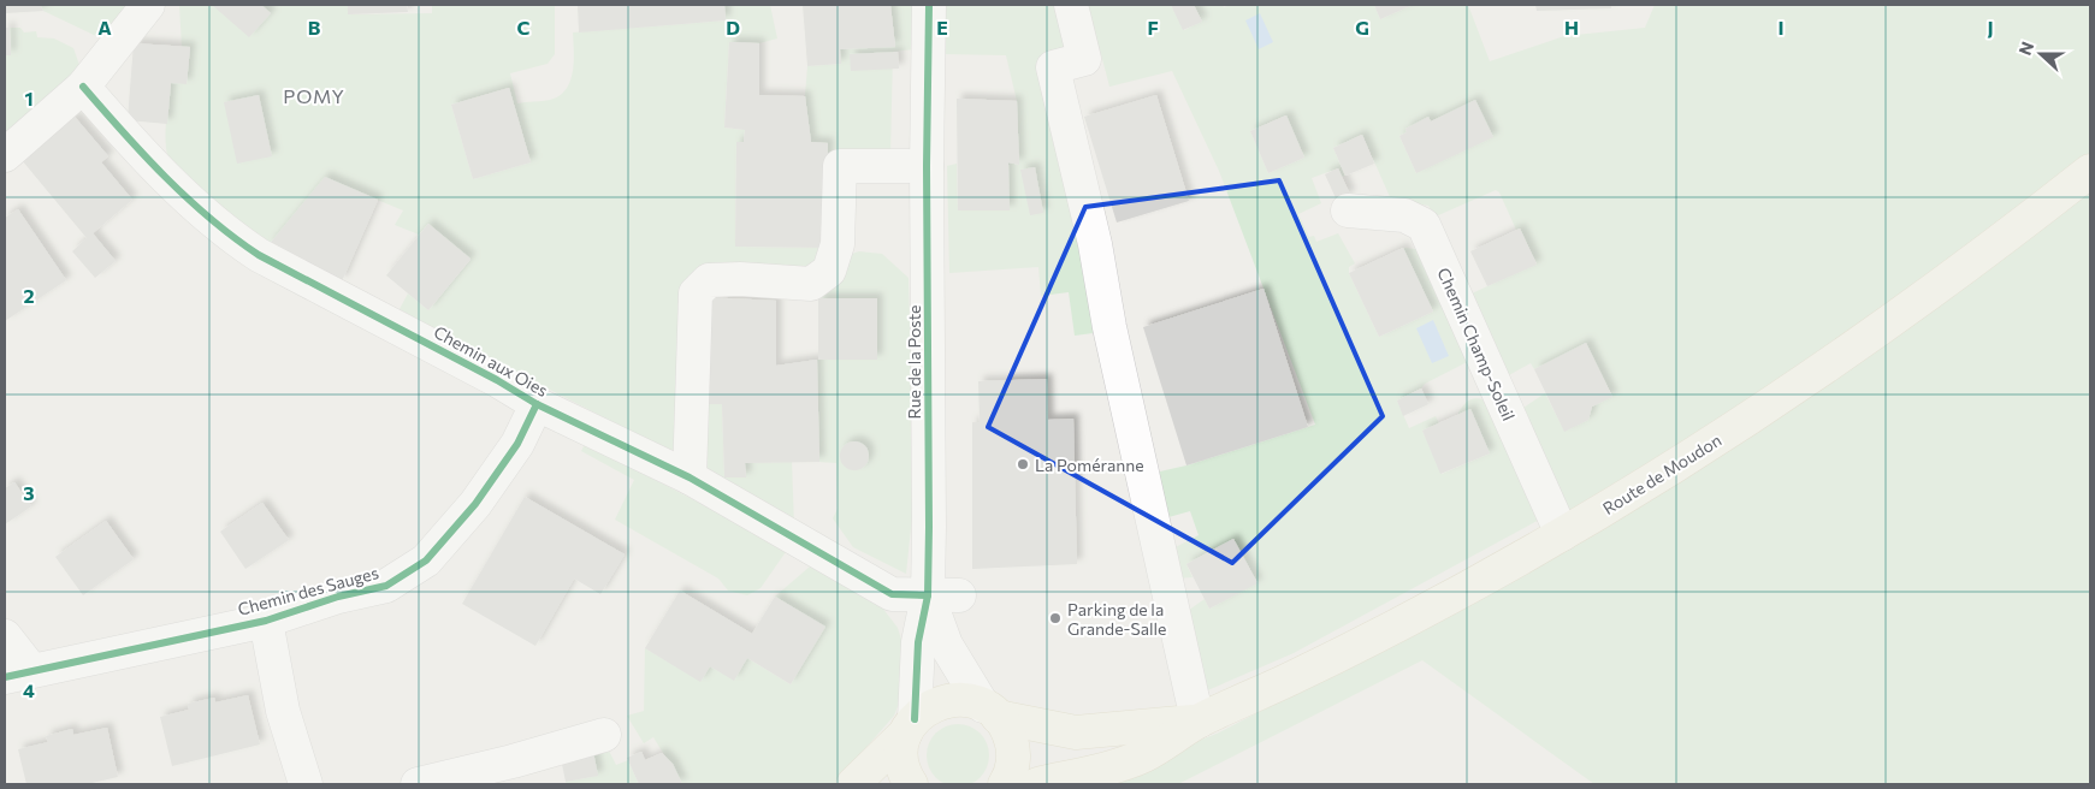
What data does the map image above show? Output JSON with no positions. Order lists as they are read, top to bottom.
{
  "streets": {
    "main road": ["Route de Moudon"],
    "street": [
      "Chemin Champ-Soleil",
      "Chemin aux Oies",
      "Rue de la Poste",
      "Chemin des Sauges"
    ]
  },
  "crossings": [
    ["Chemin Champ-Soleil", "Route de Moudon"],
    ["Chemin aux Oies", "Rue de la Poste"],
    ["Chemin aux Oies", "Chemin des Sauges"],
    ["Rue de la Poste", "Route de Moudon"]
  ],
  "districts": ["POMY"],
  "places": ["La Poméranne", "Parking de la Grande-Salle"],
  "north": "left",
  "grid": {
    "columns": [
      "A",
      "B",
      "C",
      "D",
      "E",
      "F",
      "G",
      "H",
      "I",
      "J"
    ],
    "rows": [
      "1",
      "2",
      "3",
      "4"
    ]
  }
}
